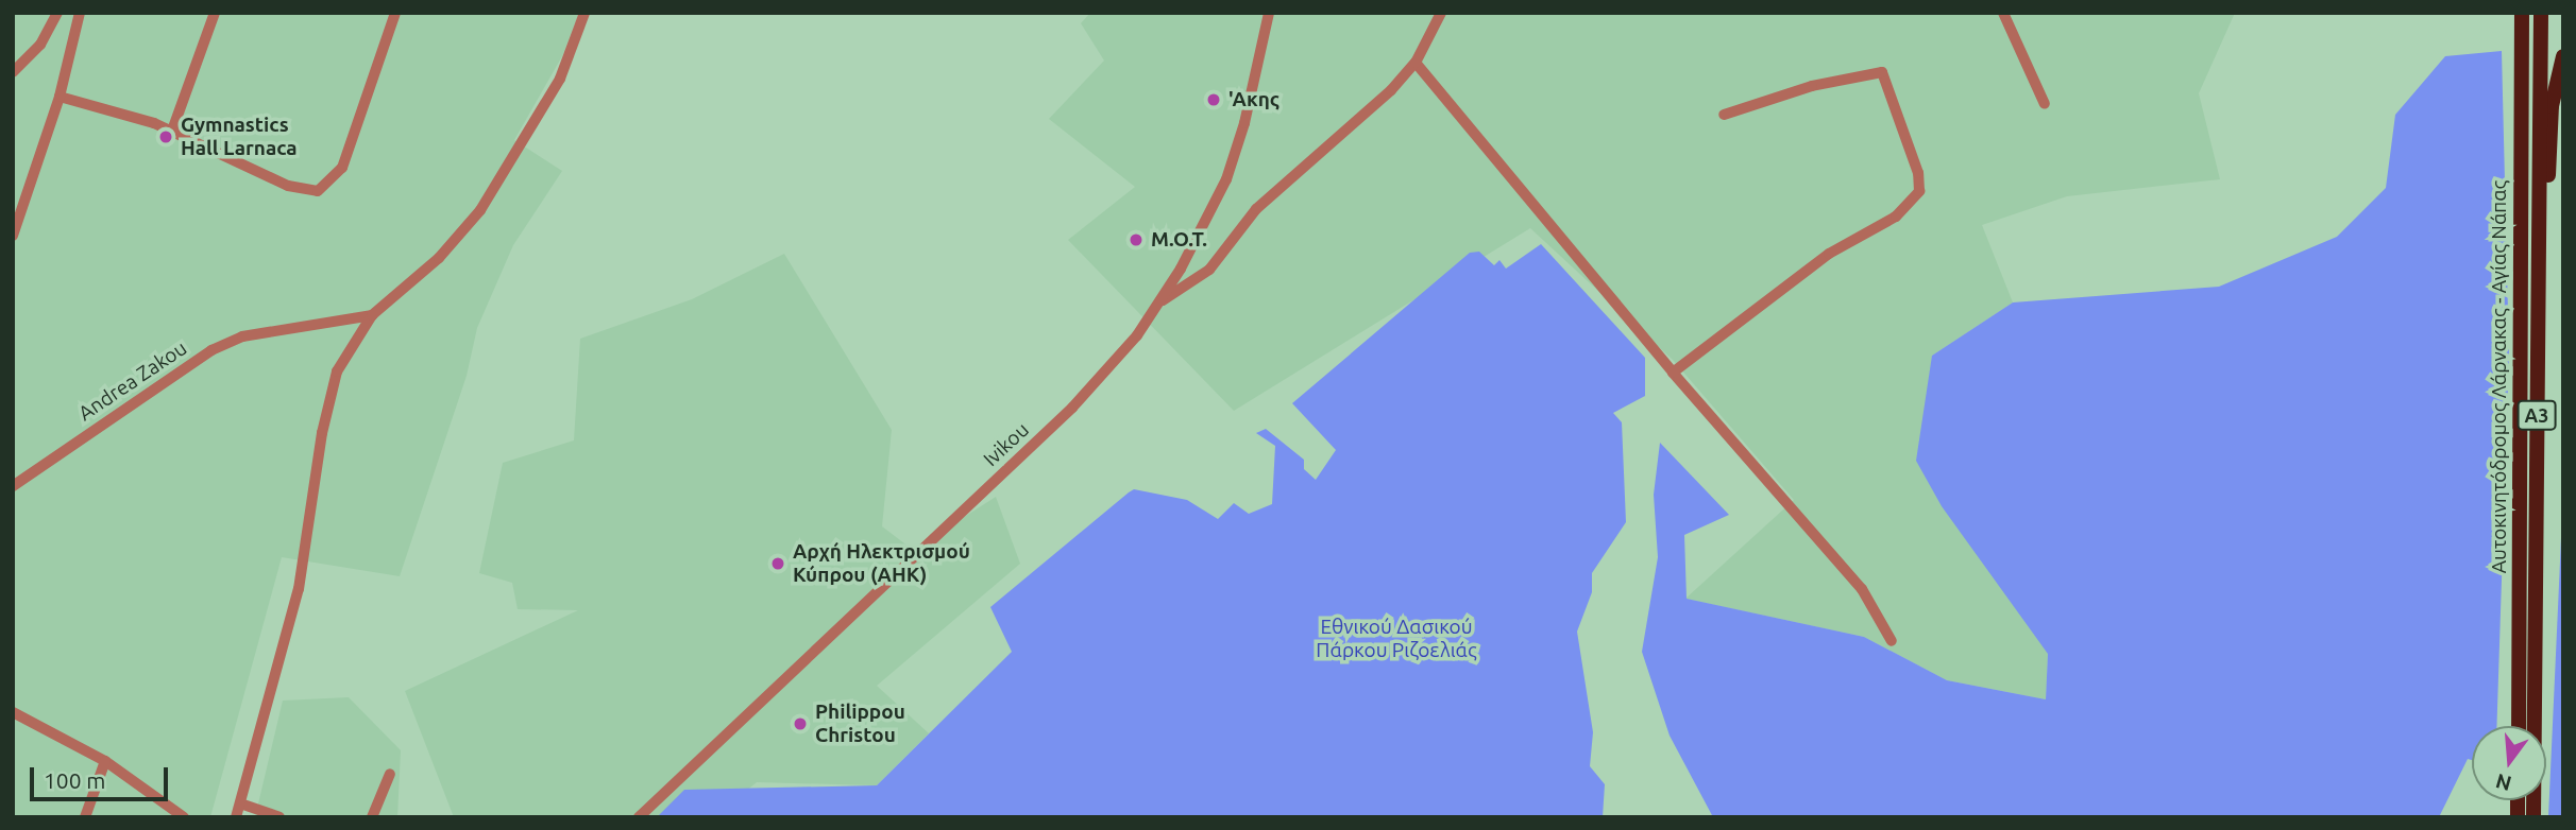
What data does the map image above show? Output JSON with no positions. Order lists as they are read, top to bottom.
{
  "streets": {
    "highway": ["Αυτοκινητόδρομος Λάρνακας - Αγίας Νάπας", "A3"],
    "street": ["Andrea Zakou", "Ivikou"]
  },
  "parks": ["Εθνικού Δασικού Πάρκου Ριζοελιάς"],
  "places": [
    "'Ακης",
    "Gymnastics Hall Larnaca",
    "M.O.T.",
    "Αρχή Ηλεκτρισμού Κύπρου (ΑΗΚ)",
    "Philippou Christou"
  ],
  "scale_bar": "100 m",
  "north": "bottom"
}
